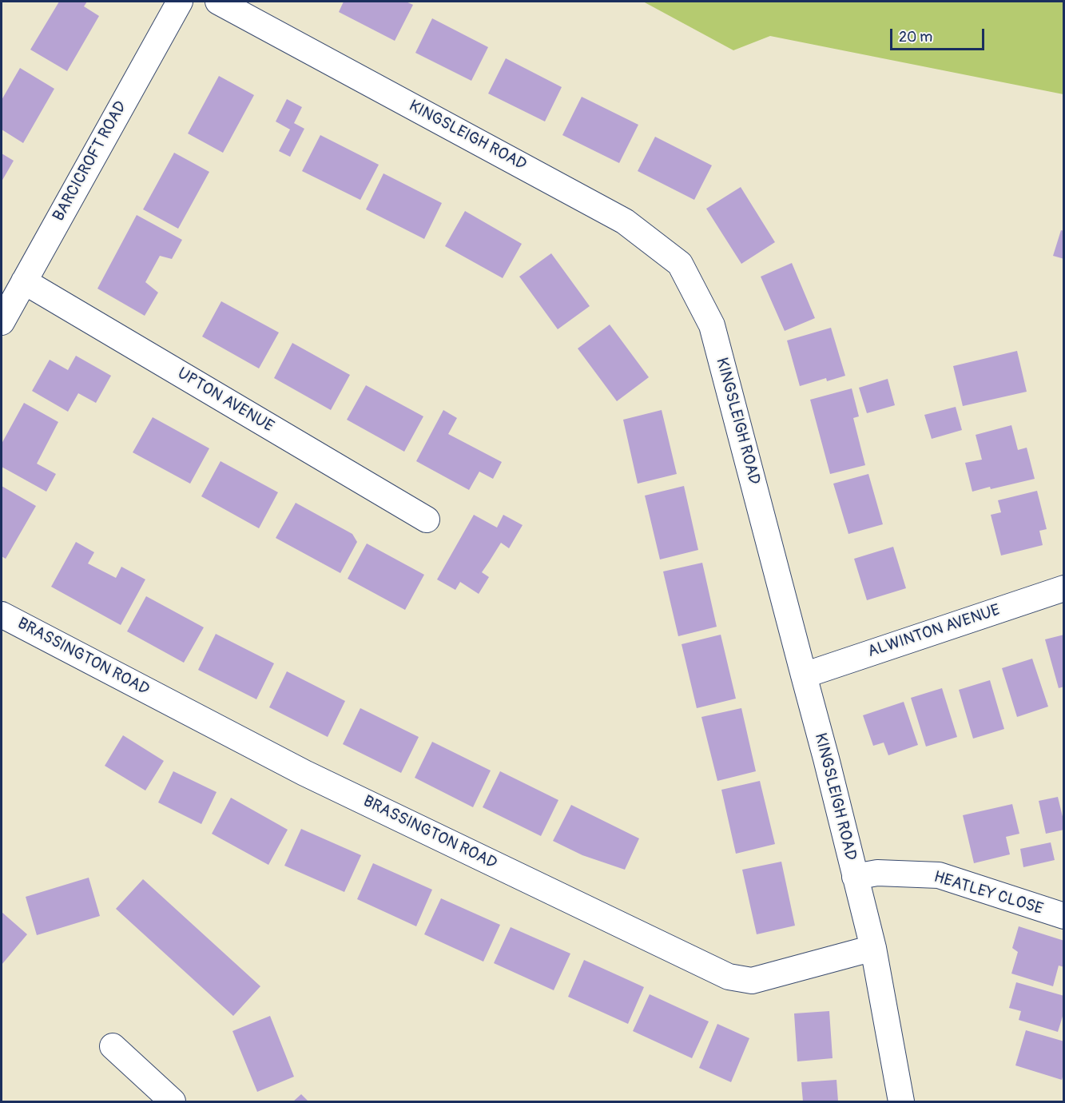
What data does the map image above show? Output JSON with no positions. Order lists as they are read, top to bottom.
{
  "streets": {
    "street": [
      "KINGSLEIGH ROAD",
      "BARCICROFT ROAD",
      "UPTON AVENUE",
      "ALWINTON AVENUE",
      "BRASSINGTON ROAD",
      "HEATLEY CLOSE"
    ]
  },
  "crossings": [
    ["KINGSLEIGH ROAD", "ALWINTON AVENUE"],
    ["KINGSLEIGH ROAD", "BRASSINGTON ROAD"],
    ["KINGSLEIGH ROAD", "HEATLEY CLOSE"],
    ["BARCICROFT ROAD", "UPTON AVENUE"]
  ],
  "scale_bar": "20 m"
}
